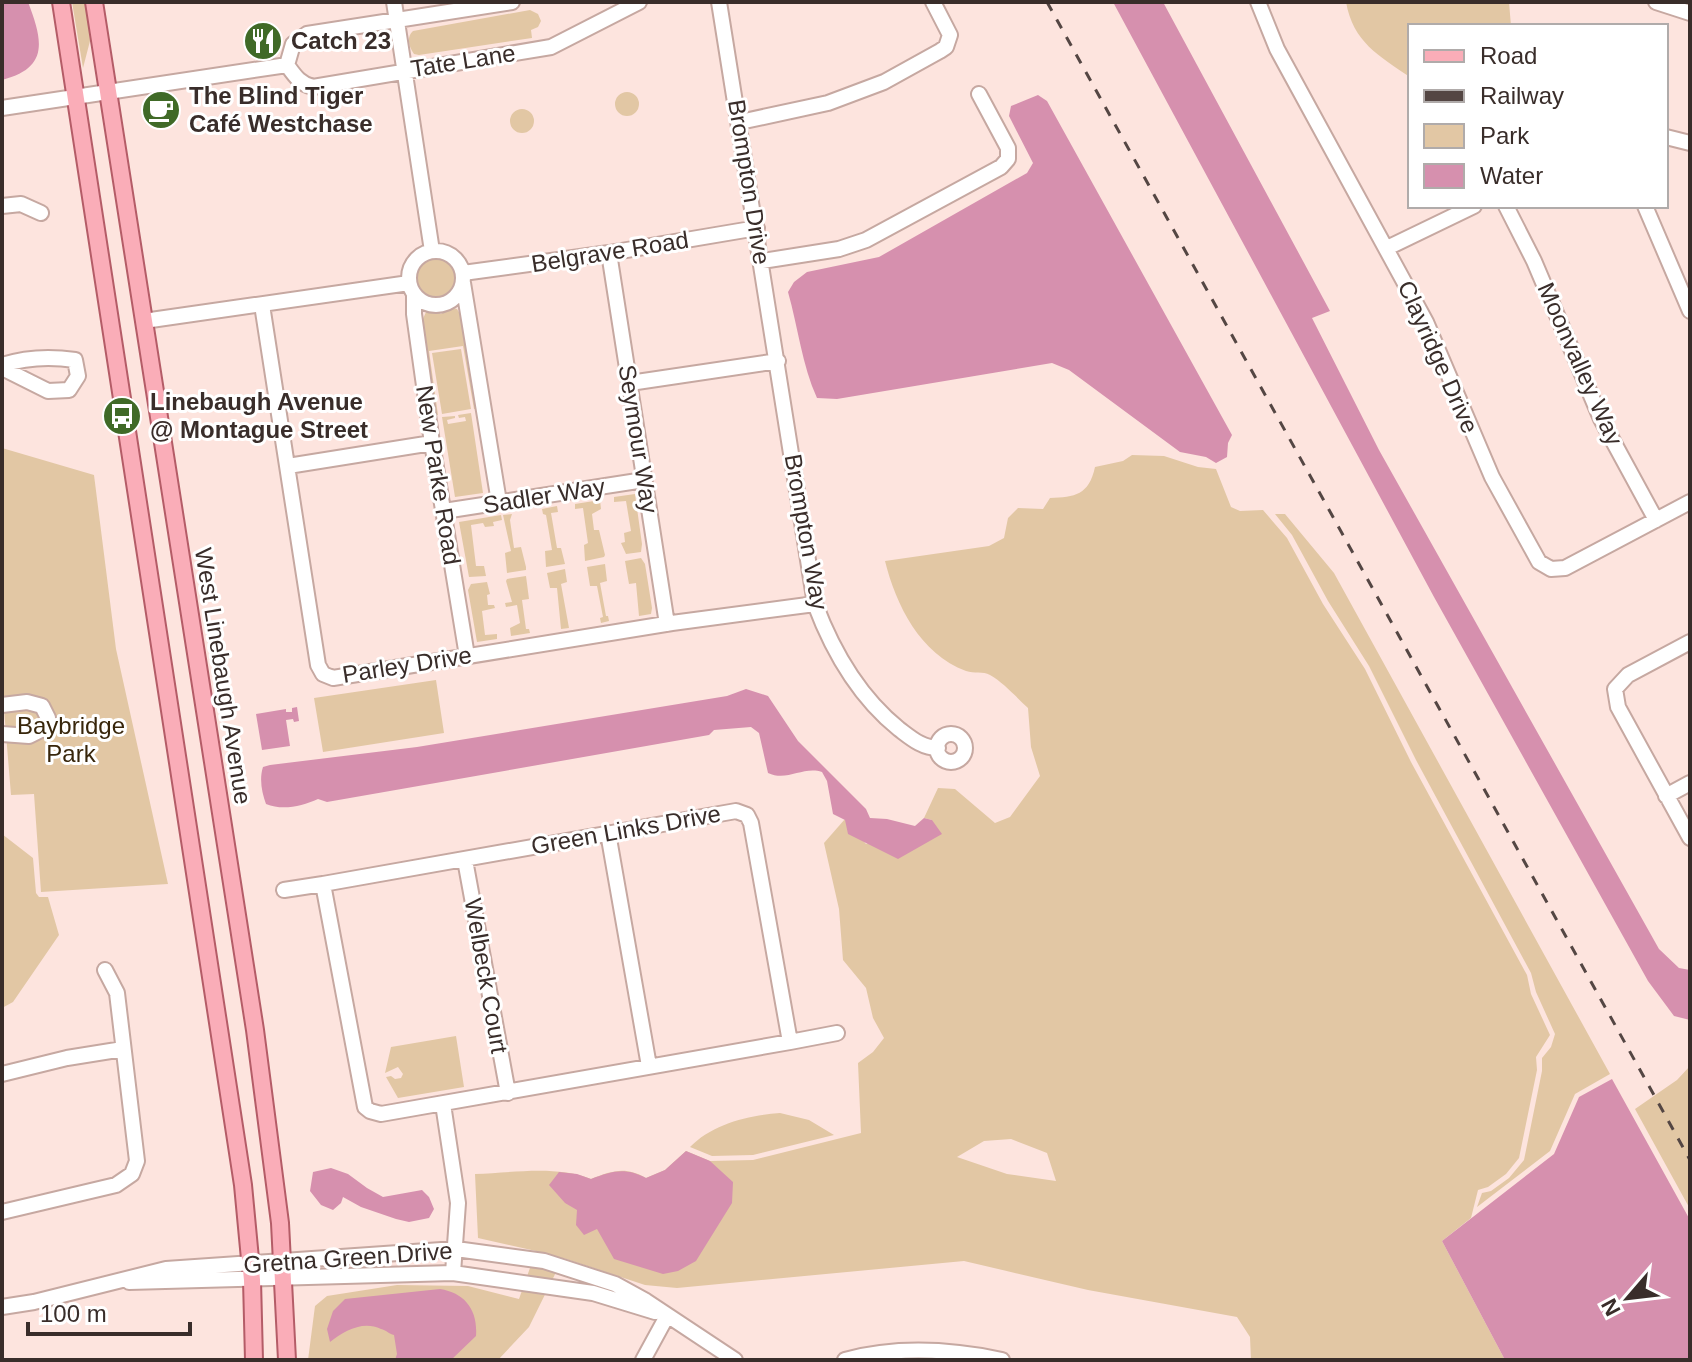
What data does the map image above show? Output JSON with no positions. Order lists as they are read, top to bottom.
{
  "streets": {
    "main road": ["West Linebaugh Avenue"],
    "street": [
      "Tate Lane",
      "Brompton Drive",
      "Belgrave Road",
      "Clayridge Drive",
      "Moonvalley Way",
      "Seymour Way",
      "New Parke Road",
      "Sadler Way",
      "Brompton Way",
      "Parley Drive",
      "Green Links Drive",
      "Welbeck Court",
      "Gretna Green Drive"
    ]
  },
  "crossings": [
    ["Brompton Drive", "Belgrave Road"],
    ["Brompton Drive", "Brompton Way"],
    ["Belgrave Road", "Seymour Way"],
    ["Belgrave Road", "New Parke Road"],
    ["Clayridge Drive", "Moonvalley Way"],
    ["Seymour Way", "Sadler Way"],
    ["Seymour Way", "Parley Drive"],
    ["New Parke Road", "Sadler Way"],
    ["New Parke Road", "Parley Drive"],
    ["Brompton Way", "Parley Drive"],
    ["West Linebaugh Avenue", "Gretna Green Drive"],
    ["Green Links Drive", "Welbeck Court"]
  ],
  "parks": ["Baybridge Park"],
  "places": {
    "restaurant": ["Catch 23"],
    "cafe": ["The Blind Tiger Café Westchase"],
    "bus stop": ["Linebaugh Avenue @ Montague Street"]
  },
  "legend": [
    "Road",
    "Railway",
    "Park",
    "Water"
  ],
  "scale_bar": "100 m",
  "north": "bottom left"
}
